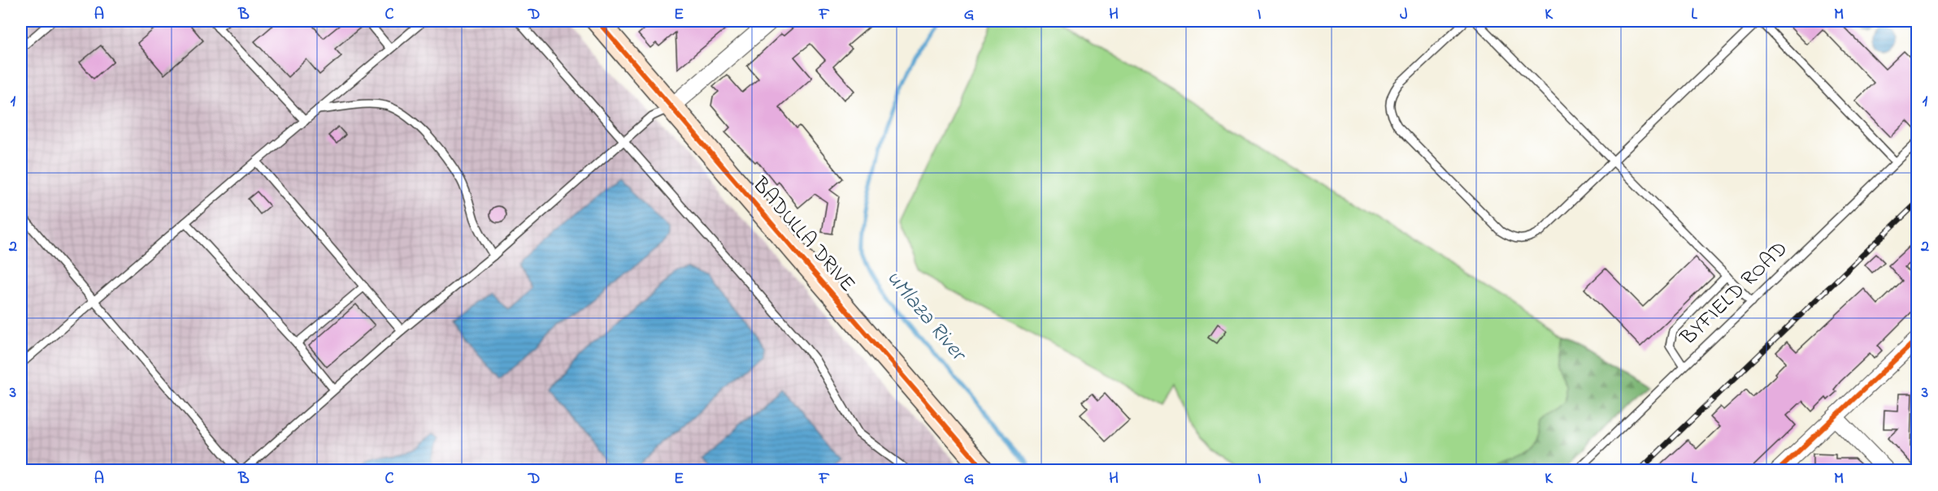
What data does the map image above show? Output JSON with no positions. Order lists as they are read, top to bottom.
{
  "streets": {
    "street": ["BADULLA DRIVE"],
    "lane": ["BYFIELD ROAD"]
  },
  "water": ["uMlaza River"],
  "grid": {
    "columns": [
      "A",
      "B",
      "C",
      "D",
      "E",
      "F",
      "G",
      "H",
      "I",
      "J",
      "K",
      "L",
      "M"
    ],
    "rows": ["1", "2", "3"]
  }
}
